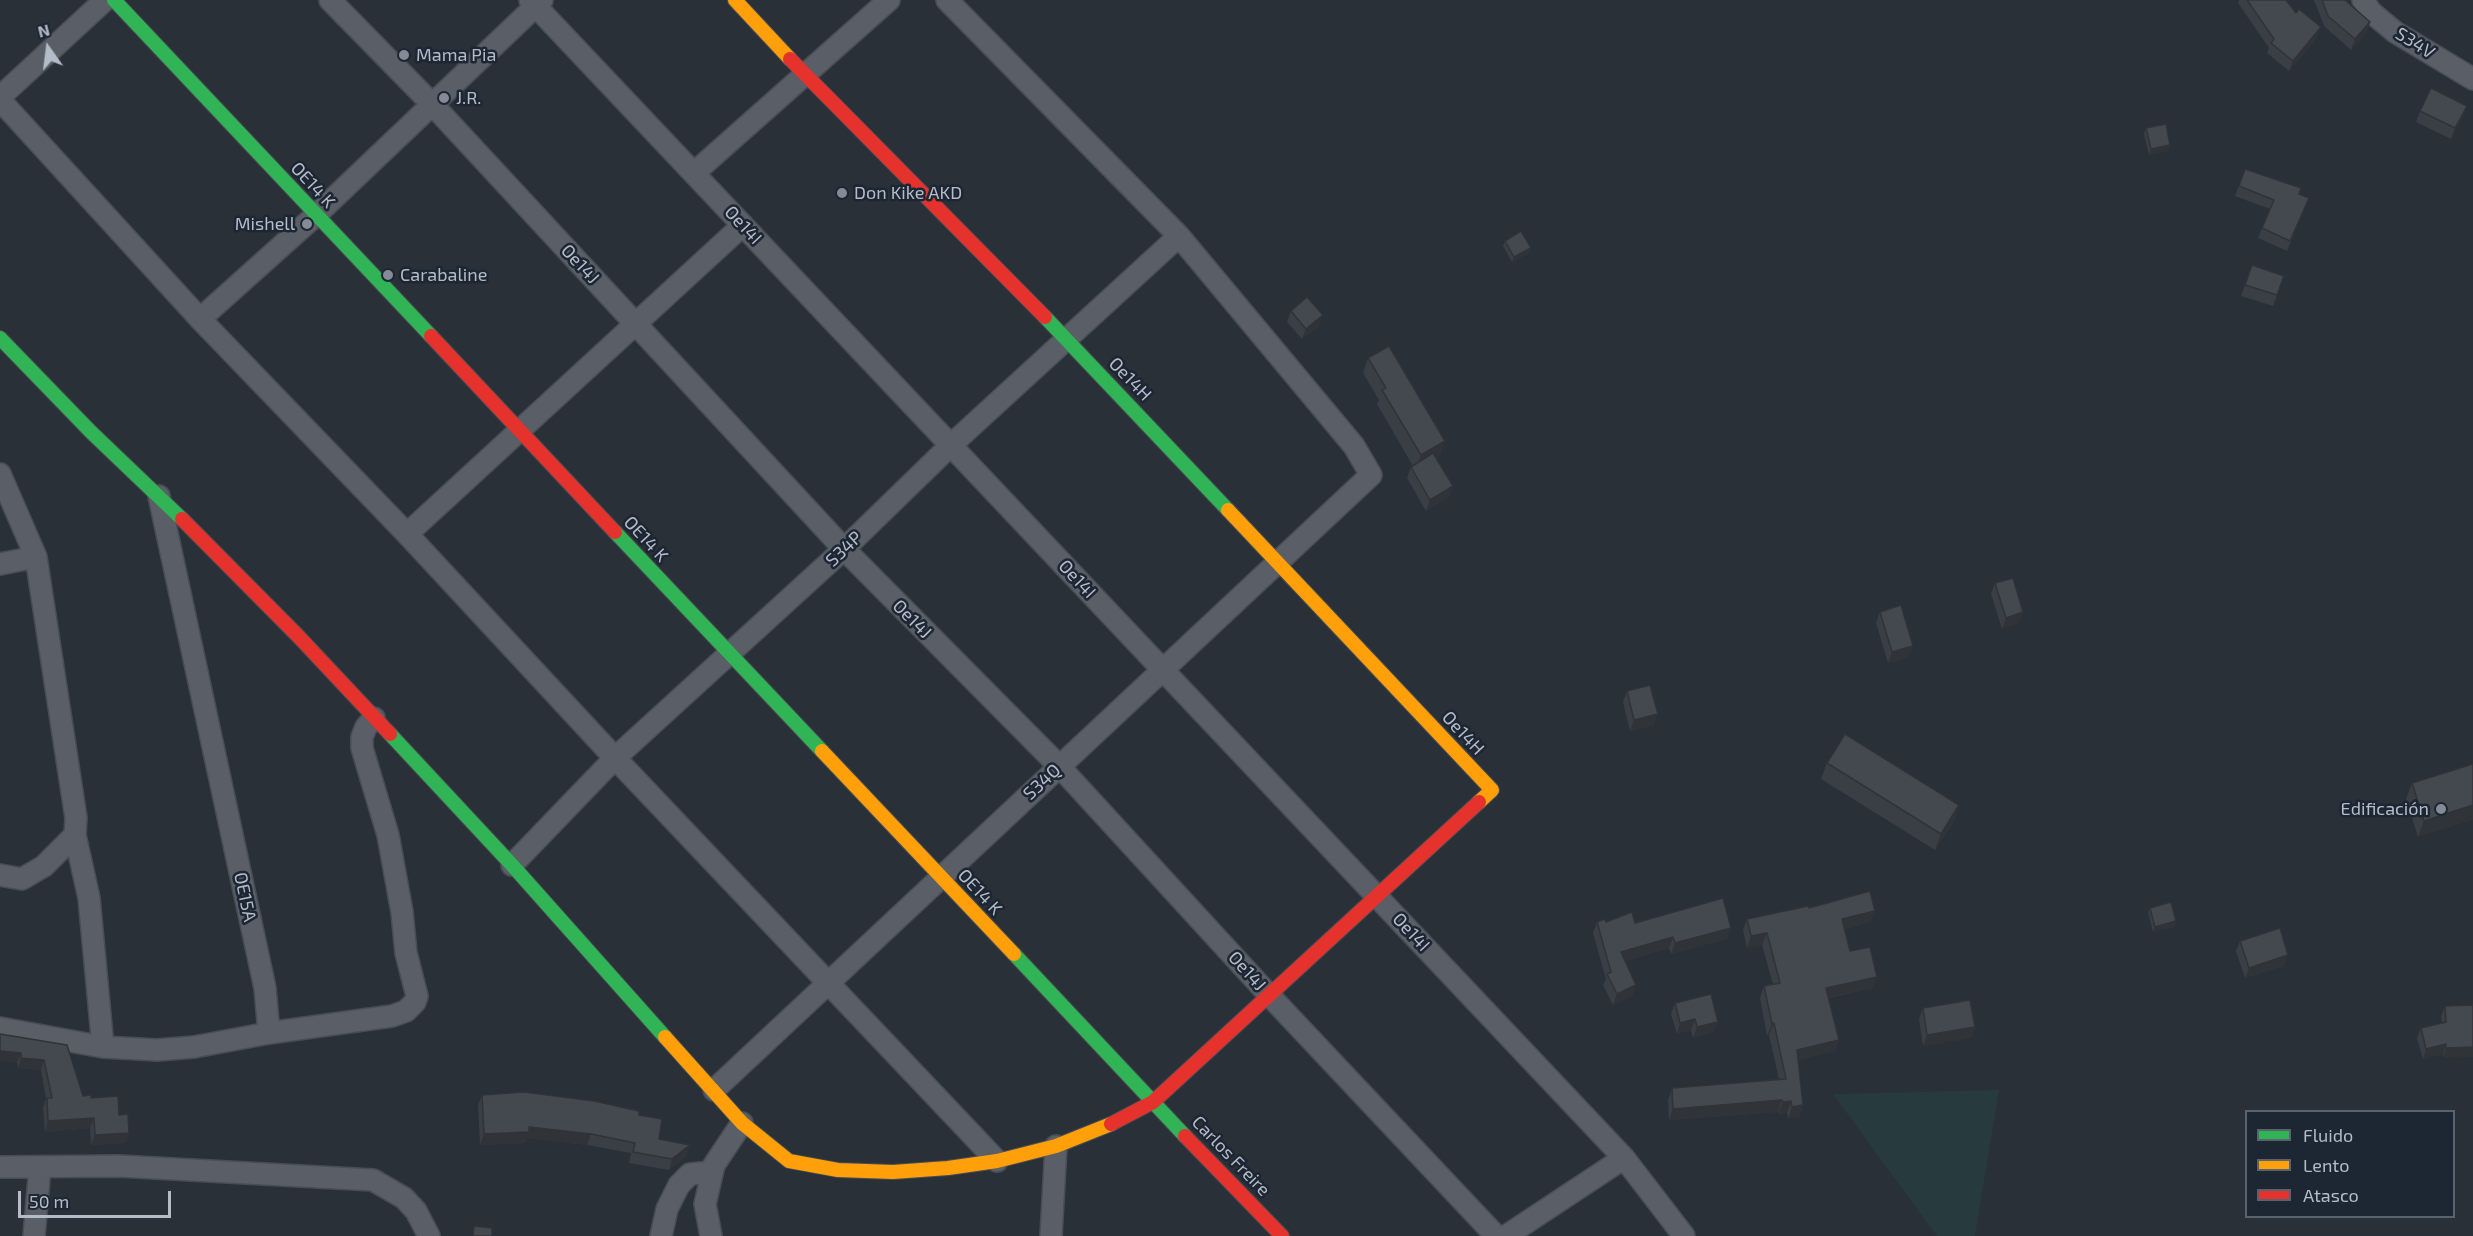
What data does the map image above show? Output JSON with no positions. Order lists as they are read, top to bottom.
{
  "streets": {
    "street": [
      "S34V",
      "OE14 K",
      "Oe14I",
      "Oe14J",
      "Oe14H",
      "S34P",
      "S34Q",
      "OE15A",
      "Carlos Freire"
    ]
  },
  "crossings": [
    ["OE14 K", "S34P"],
    ["OE14 K", "S34Q"],
    ["OE14 K", "Carlos Freire"],
    ["Oe14I", "Oe14H"],
    ["Oe14I", "S34P"],
    ["Oe14I", "S34Q"],
    ["Oe14J", "S34P"],
    ["Oe14J", "S34Q"],
    ["Oe14H", "S34P"],
    ["Oe14H", "S34Q"],
    ["S34P", "S34Q"]
  ],
  "places": [
    "Mama Pia",
    "J.R.",
    "Don Kike AKD",
    "Mishell",
    "Carabaline",
    "Edificación"
  ],
  "legend": ["Fluido", "Lento", "Atasco"],
  "scale_bar": "50 m",
  "north": "top"
}
